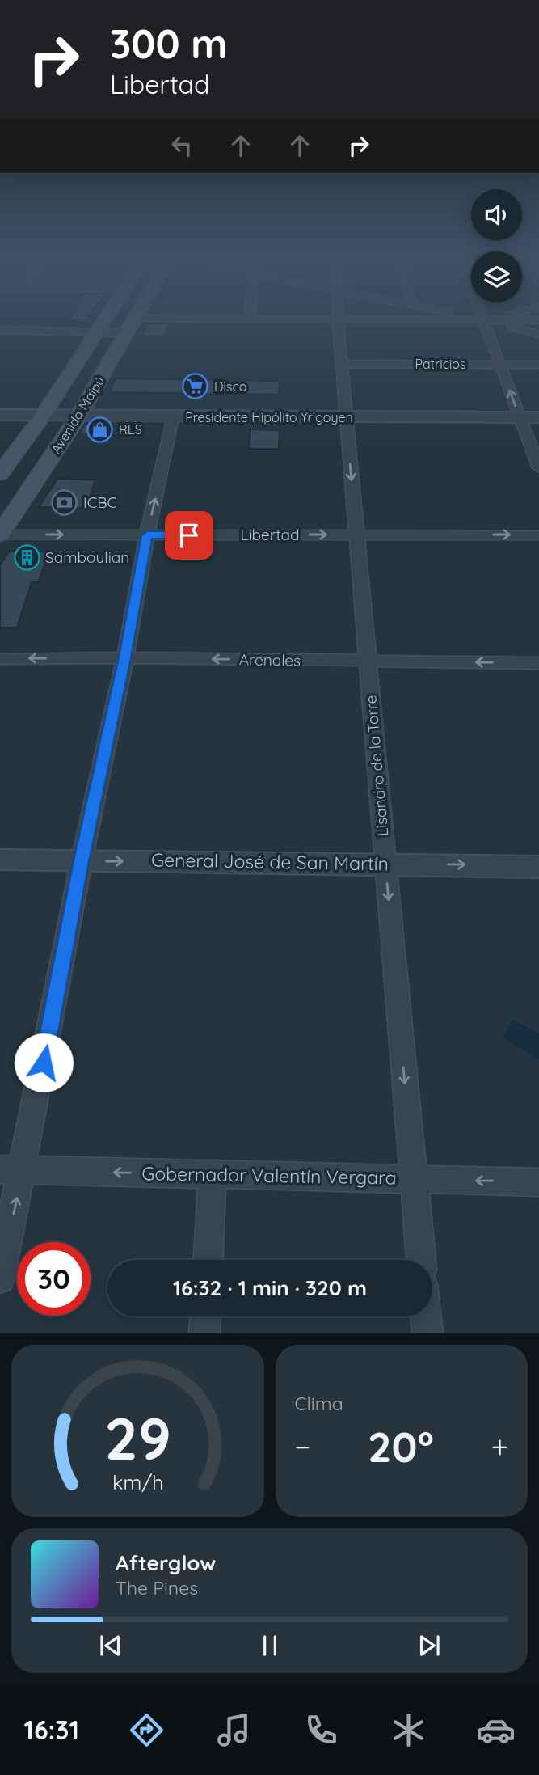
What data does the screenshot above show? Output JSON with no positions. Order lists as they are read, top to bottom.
{
  "streets": {
    "main road": ["Avenida Maipú"],
    "street": [
      "Patricios",
      "Presidente Hipólito Yrigoyen",
      "Libertad",
      "Arenales",
      "Lisandro de la Torre",
      "General José de San Martín",
      "Gobernador Valentín Vergara"
    ]
  },
  "crossings": [
    ["Patricios", "Lisandro de la Torre"],
    ["Avenida Maipú", "Presidente Hipólito Yrigoyen"],
    ["Avenida Maipú", "Libertad"],
    ["Presidente Hipólito Yrigoyen", "Lisandro de la Torre"],
    ["Libertad", "Lisandro de la Torre"],
    ["Arenales", "Lisandro de la Torre"],
    ["Lisandro de la Torre", "General José de San Martín"],
    ["Lisandro de la Torre", "Gobernador Valentín Vergara"]
  ],
  "one_way": [
    "Libertad",
    "Arenales",
    "Lisandro de la Torre",
    "General José de San Martín",
    "Gobernador Valentín Vergara"
  ],
  "places": {
    "supermarket": ["Disco"],
    "shop": ["RES"],
    "bank": ["ICBC"],
    "building": ["Samboulian"]
  },
  "page": {
    "turn": ["300 m", "Libertad"],
    "limit": "30",
    "trip": "16:32 · 1 min · 320 m",
    "tile": "Clima",
    "heat": ["−", "20°", "+"],
    "song": ["Afterglow", "The Pines"],
    "tabs": "16:31",
    "gauge": ["29", "km/h"]
  }
}
